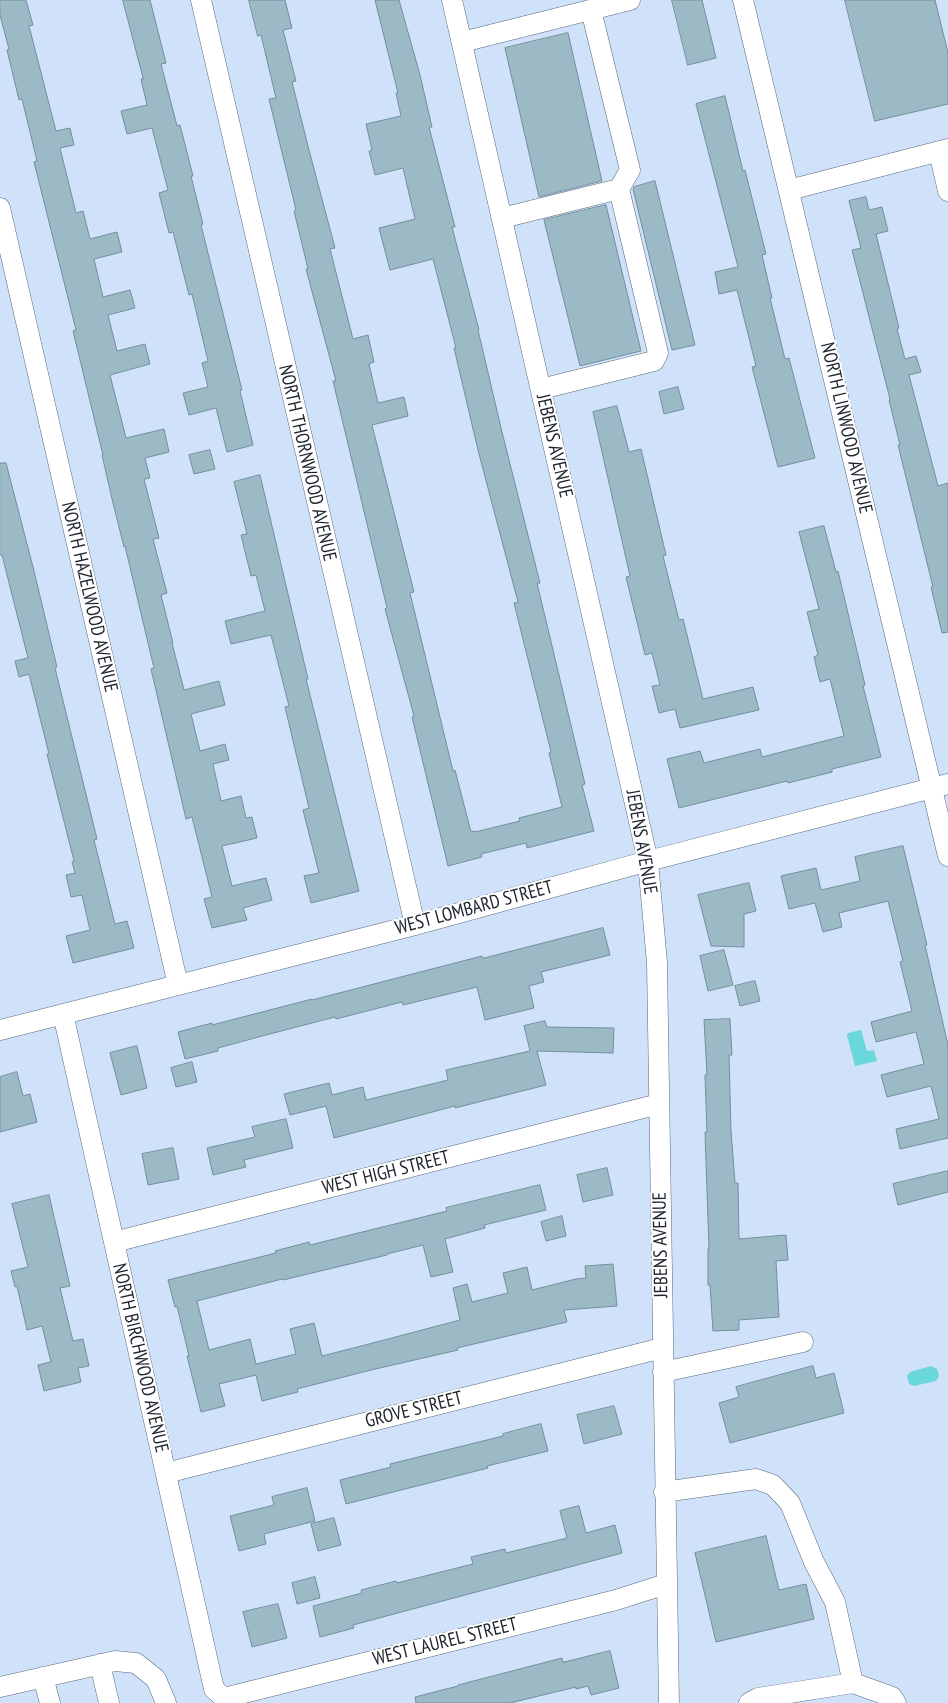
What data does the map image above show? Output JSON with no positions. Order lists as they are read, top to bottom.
{
  "streets": {
    "street": [
      "NORTH LINWOOD AVENUE",
      "JEBENS AVENUE",
      "NORTH THORNWOOD AVENUE",
      "NORTH HAZELWOOD AVENUE",
      "WEST LOMBARD STREET",
      "WEST HIGH STREET",
      "NORTH BIRCHWOOD AVENUE",
      "GROVE STREET",
      "WEST LAUREL STREET"
    ]
  },
  "crossings": [
    ["NORTH LINWOOD AVENUE", "WEST LOMBARD STREET"],
    ["JEBENS AVENUE", "WEST LOMBARD STREET"],
    ["JEBENS AVENUE", "WEST HIGH STREET"],
    ["JEBENS AVENUE", "GROVE STREET"],
    ["JEBENS AVENUE", "WEST LAUREL STREET"],
    ["NORTH THORNWOOD AVENUE", "WEST LOMBARD STREET"],
    ["NORTH HAZELWOOD AVENUE", "WEST LOMBARD STREET"],
    ["WEST LOMBARD STREET", "NORTH BIRCHWOOD AVENUE"],
    ["WEST HIGH STREET", "NORTH BIRCHWOOD AVENUE"],
    ["NORTH BIRCHWOOD AVENUE", "GROVE STREET"],
    ["NORTH BIRCHWOOD AVENUE", "WEST LAUREL STREET"]
  ]
}
